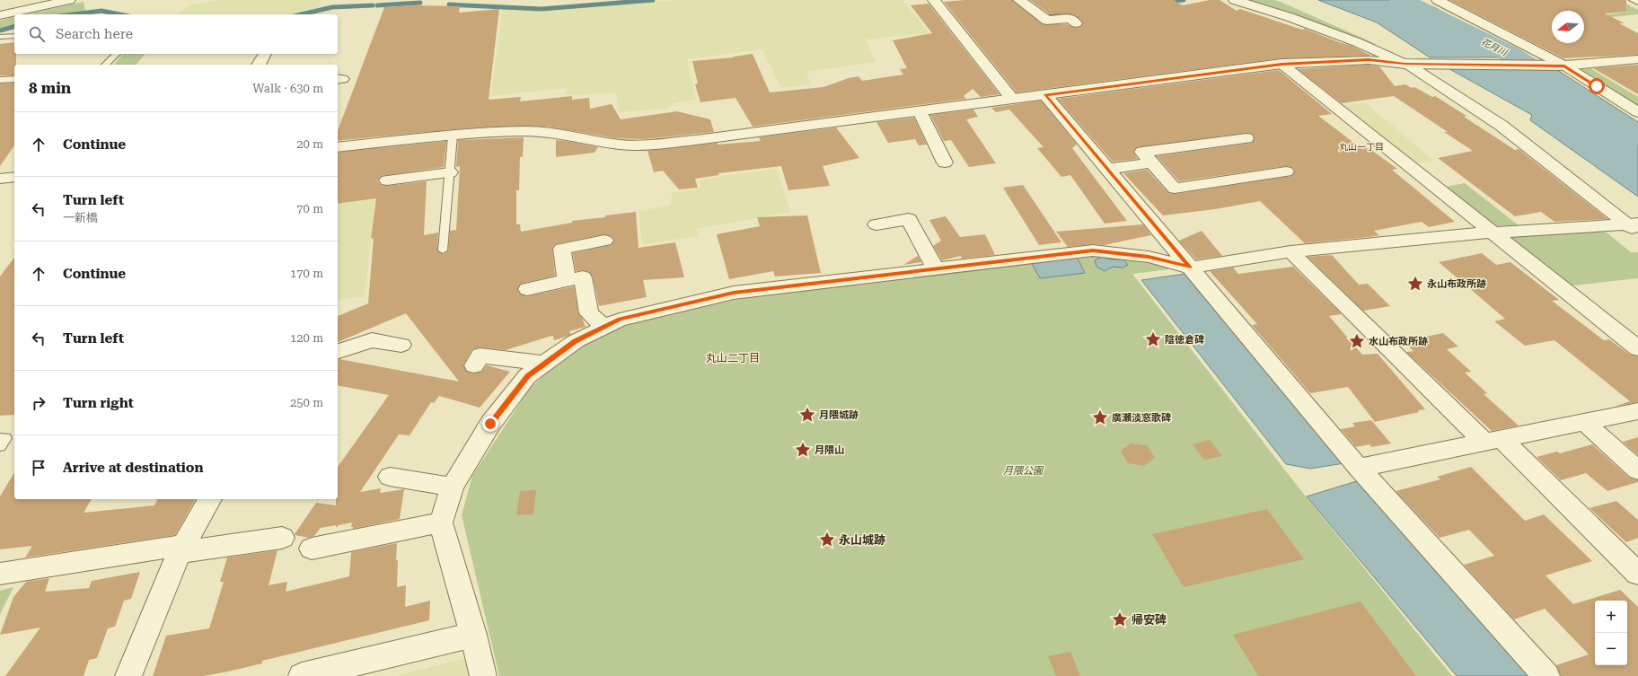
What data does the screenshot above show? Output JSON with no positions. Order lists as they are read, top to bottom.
{
  "districts": ["丸山一丁目", "丸山二丁目"],
  "water": ["花月川"],
  "parks": ["月隈公園"],
  "places": {
    "place": [
      "永山布政所跡",
      "陰徳倉碑",
      "水山布政所跡",
      "月隈城跡",
      "廣瀬淡窓歌碑",
      "月隈山",
      "永山城跡",
      "帰安碑"
    ]
  },
  "north": "left",
  "page": {
    "search": "Search here",
    "heading": ["8 min", "Walk · 630 m"],
    "list": [
      ["Continue", "20 m"],
      ["Turn left", "一新橋", "70 m"],
      ["Continue", "170 m"],
      ["Turn left", "120 m"],
      ["Turn right", "250 m"],
      "Arrive at destination"
    ],
    "map_buttons": ["+", "−"]
  }
}
